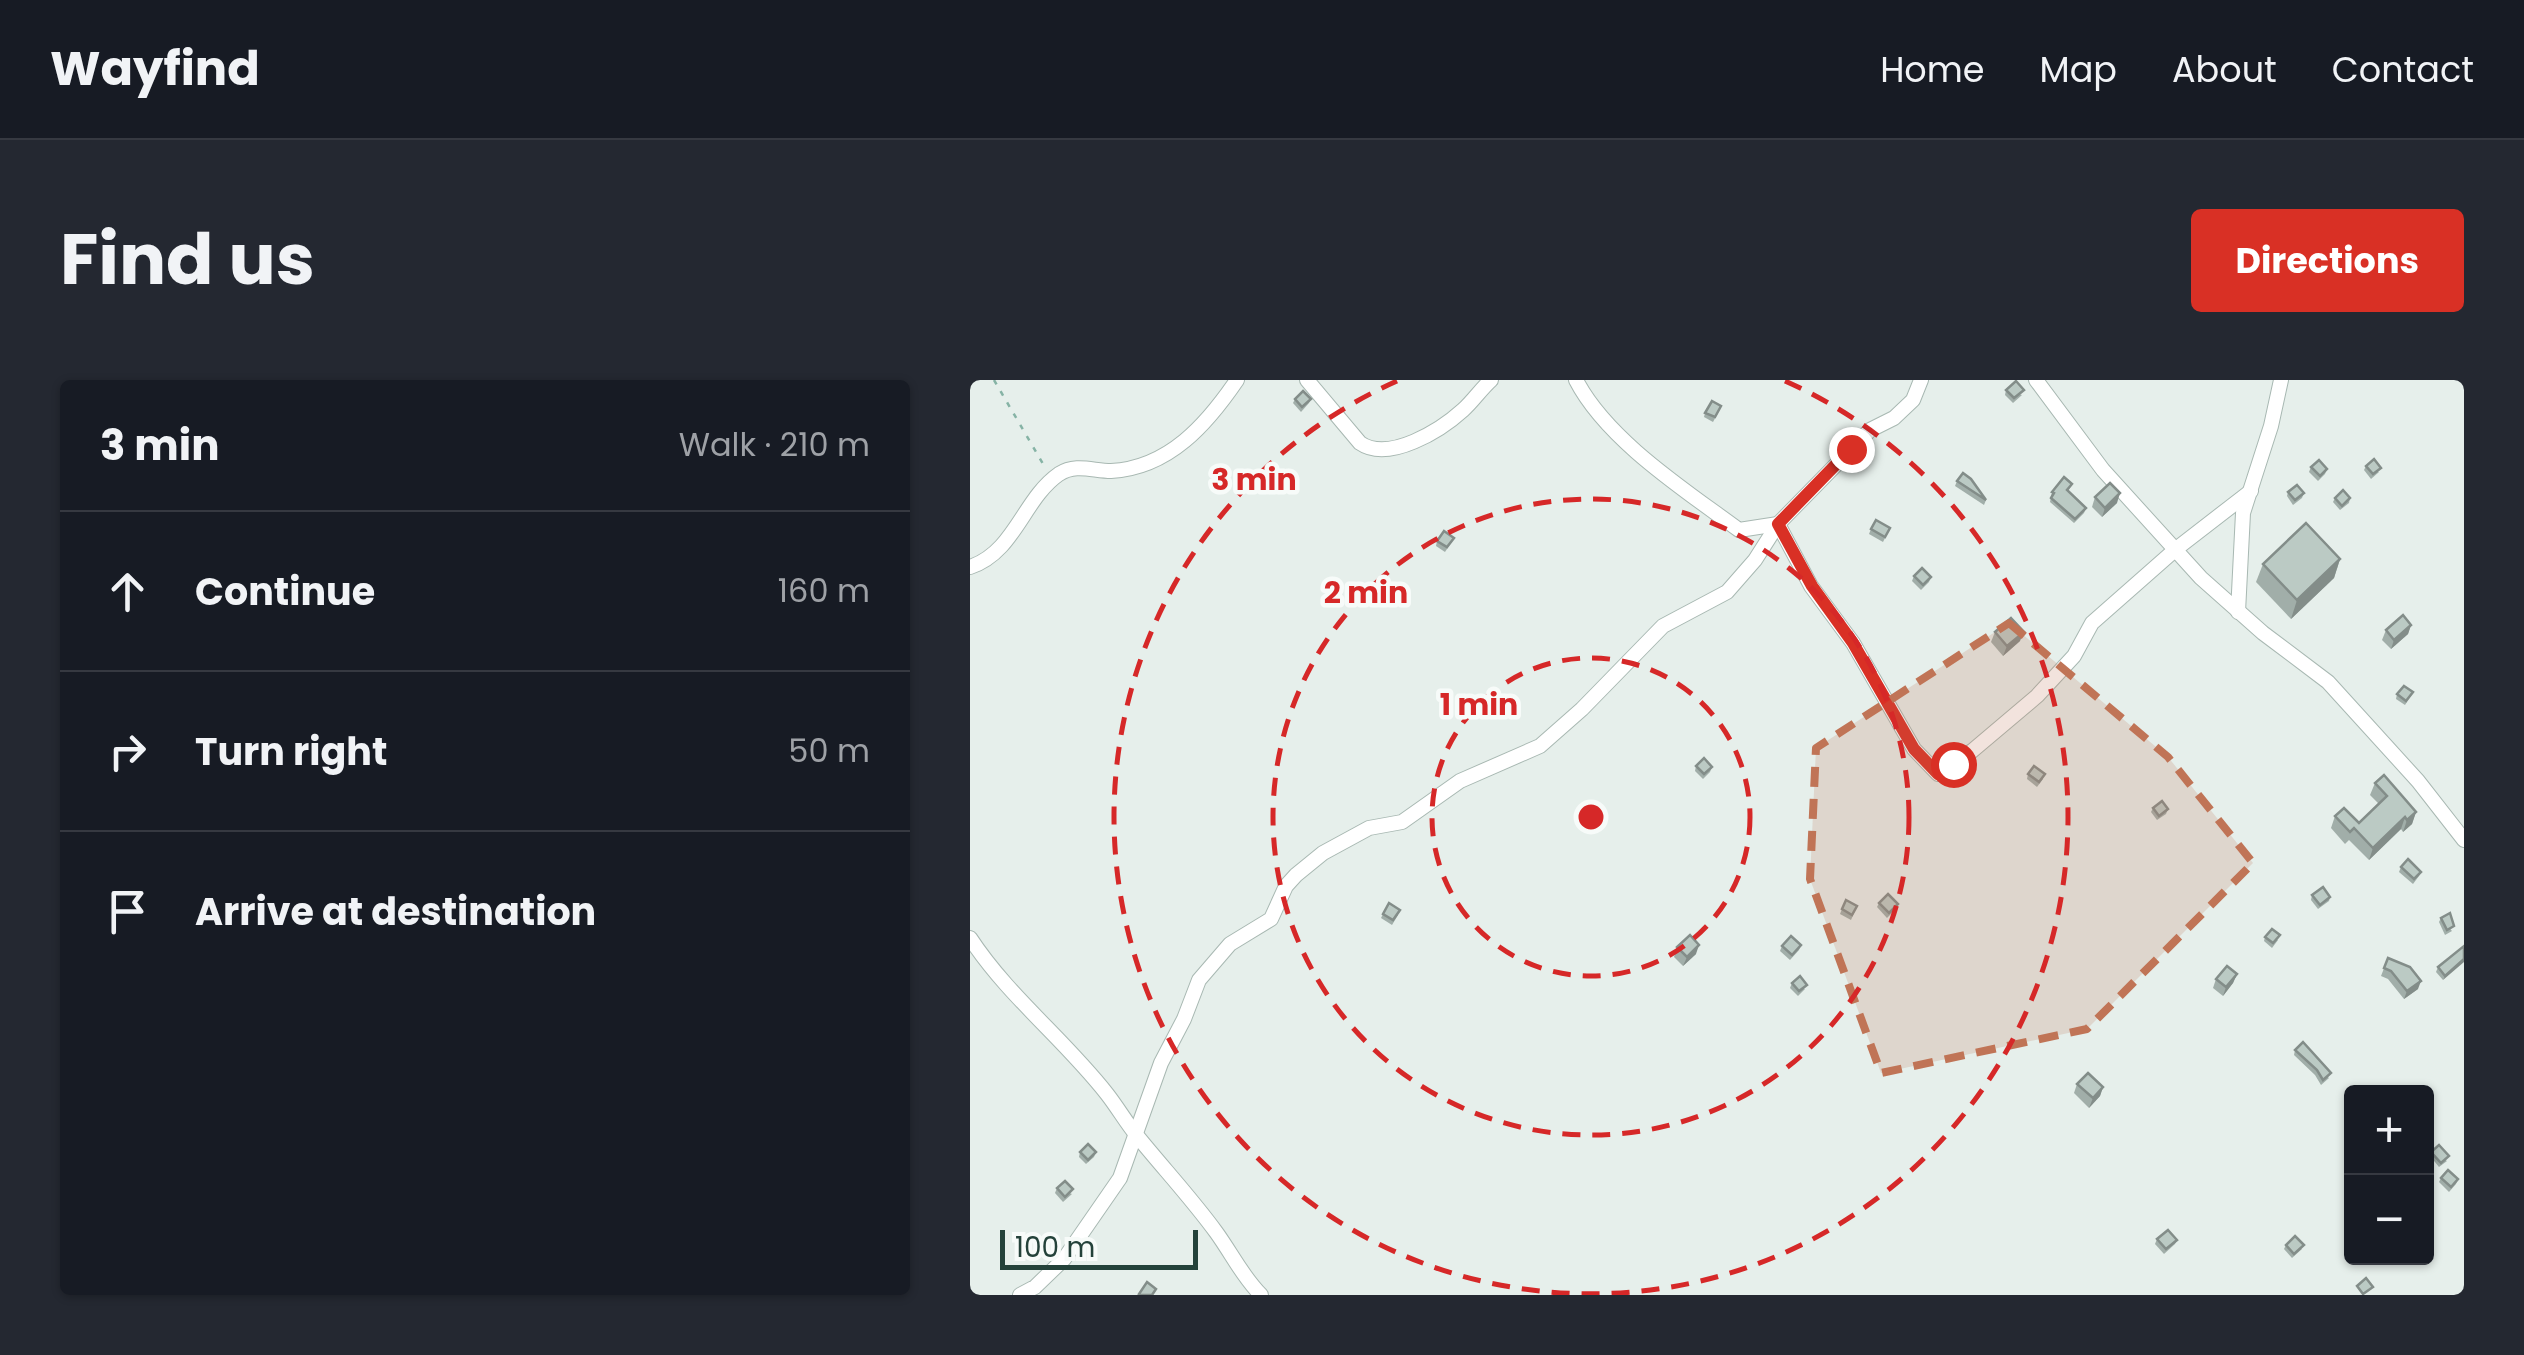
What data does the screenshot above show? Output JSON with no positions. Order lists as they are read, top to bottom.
{
  "scale_bar": "100 m",
  "page": {
    "header": "Wayfind",
    "nav": [
      "Home",
      "Map",
      "About",
      "Contact"
    ],
    "title": "Find us",
    "buttons": "Directions",
    "heading": ["3 min", "Walk · 210 m"],
    "list": [
      ["Continue", "160 m"],
      ["Turn right", "50 m"],
      "Arrive at destination"
    ],
    "map_buttons": ["+", "−"],
    "scale": "100 m"
  },
  "rings": ["3 min", "2 min", "1 min"]
}
